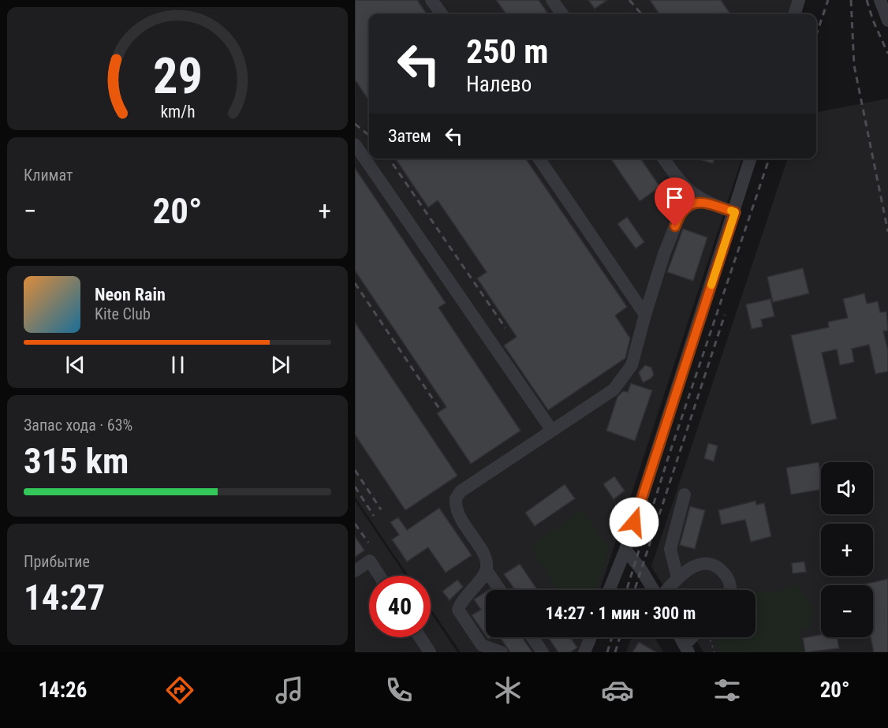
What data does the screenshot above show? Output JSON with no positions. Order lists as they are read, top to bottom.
{
  "page": {
    "turn": ["250 m", "Налево"],
    "then": "Затем",
    "tile": [
      "Климат",
      ["Запас хода · 63%", "315 km"],
      ["Прибытие", "14:27"]
    ],
    "heat": ["−", "20°", "+"],
    "song": ["Neon Rain", "Kite Club"],
    "map_buttons": ["+", "−"],
    "limit": "40",
    "trip": "14:27 · 1 мин · 300 m",
    "tabs": ["14:26", "20°"],
    "gauge": ["29", "km/h"]
  }
}
